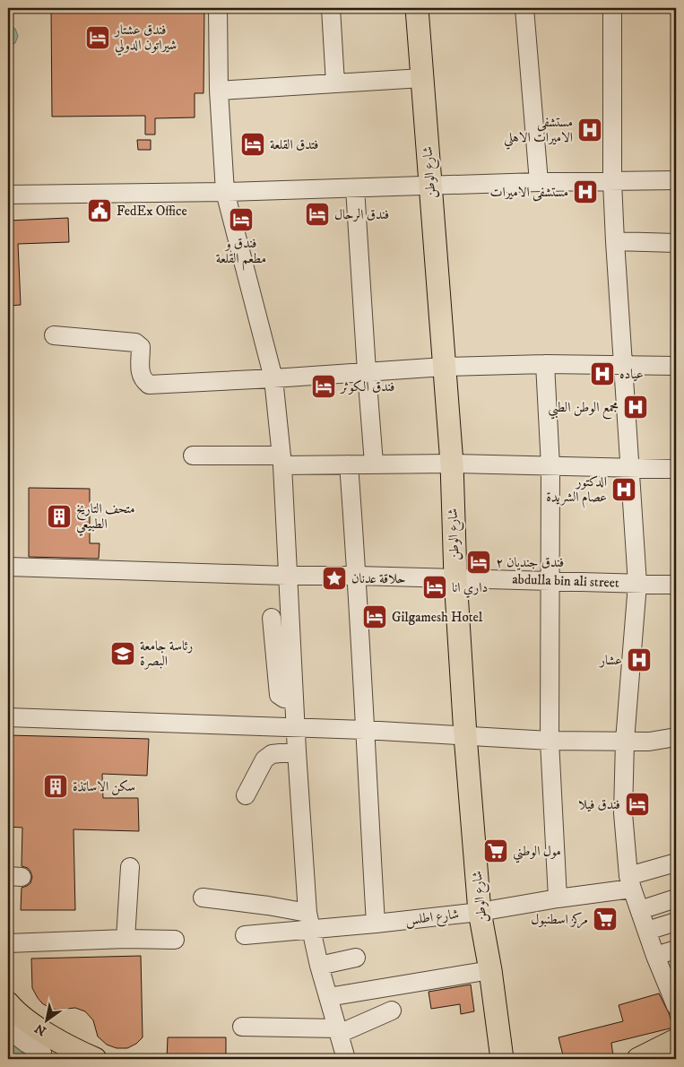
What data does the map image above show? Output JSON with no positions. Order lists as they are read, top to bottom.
{
  "streets": {
    "main road": ["شارع الوطن"],
    "street": ["abdulla bin ali street", "شارع اطلس"]
  },
  "crossings": [
    ["شارع الوطن", "abdulla bin ali street"],
    ["شارع الوطن", "شارع اطلس"]
  ],
  "places": {
    "hotel": [
      "فندق عشتار شيراتون الدولي",
      "فتدق القلعة",
      "فندق الرحال",
      "فندق و مطعم القلعة",
      "فندق الكوثر",
      "فندق جنديان ٢",
      "داري انا",
      "Gilgamesh Hotel",
      "فندق فيلا"
    ],
    "hospital": [
      "مستشفى الاميرات الاهلي",
      "مستشفى الاميرات",
      "عياده",
      "مجمع الوطن الطبي",
      "الدكتور عصام الشريدة",
      "عشار"
    ],
    "public building": ["FedEx Office"],
    "building": ["متحف التاريخ الطبيعي", "سكن الاساتذة"],
    "place": ["حلاقة عدنان"],
    "school or university": ["رئاسة جامعة البصرة"],
    "supermarket": ["مول الوطني", "مركز اسطنبول"]
  },
  "north": "bottom left"
}
